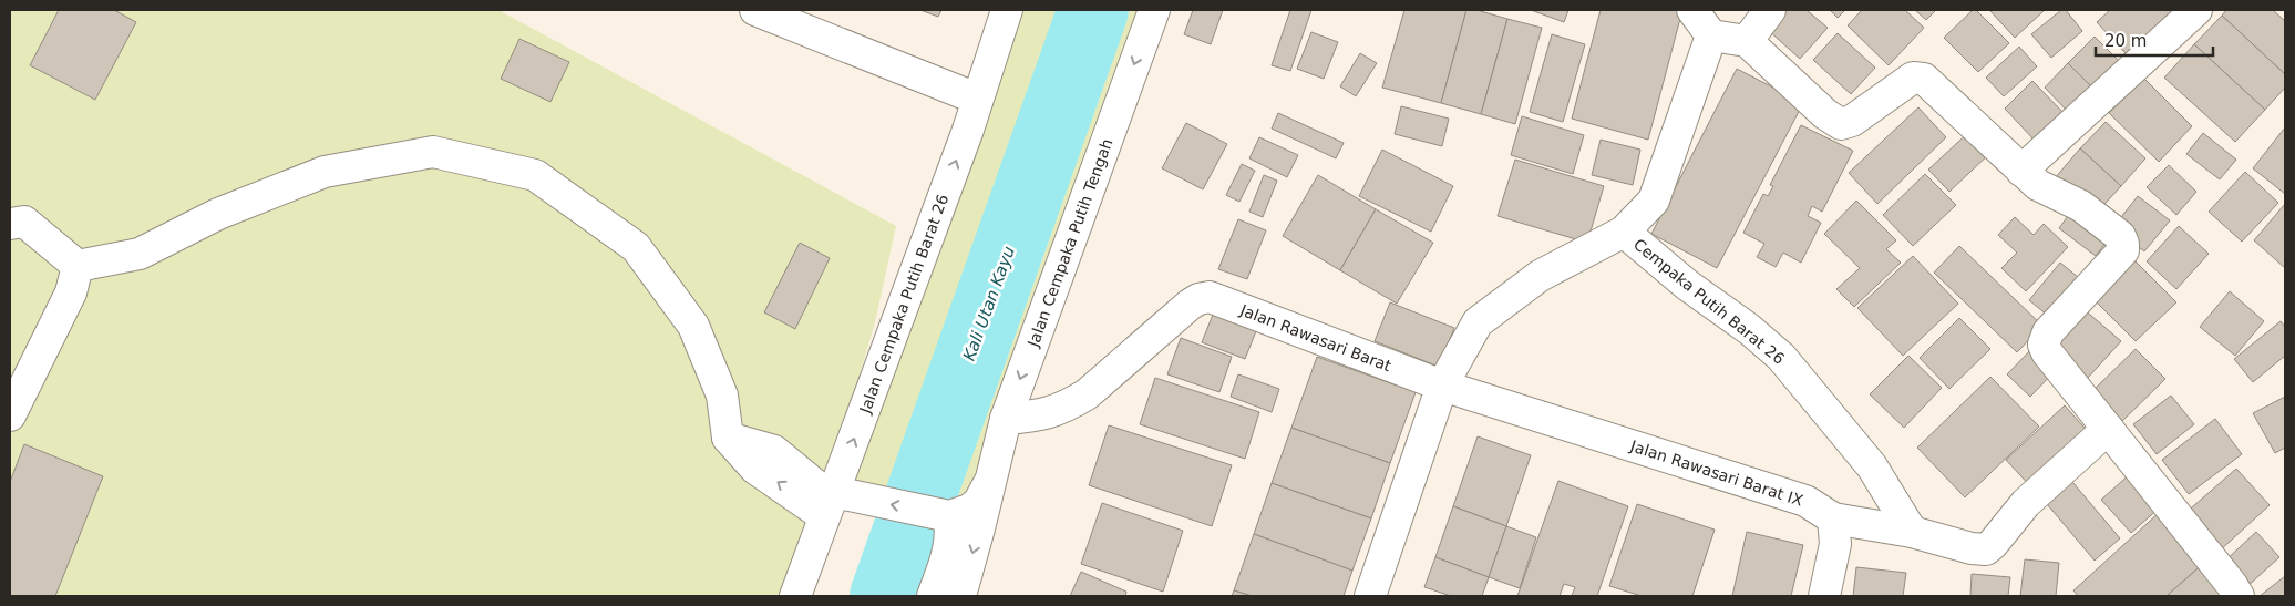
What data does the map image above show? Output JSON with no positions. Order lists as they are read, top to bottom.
{
  "streets": {
    "street": [
      "Jalan Cempaka Putih Tengah",
      "Cempaka Putih Barat 26",
      "Jalan Cempaka Putih Barat 26",
      "Jalan Rawasari Barat",
      "Jalan Rawasari Barat IX"
    ]
  },
  "crossings": [
    ["Jalan Cempaka Putih Tengah", "Jalan Rawasari Barat"],
    ["Cempaka Putih Barat 26", "Jalan Rawasari Barat IX"],
    ["Jalan Rawasari Barat", "Jalan Rawasari Barat IX"]
  ],
  "one_way": ["Jalan Cempaka Putih Tengah", "Jalan Cempaka Putih Barat 26"],
  "water": ["Kali Utan Kayu"],
  "scale_bar": "20 m"
}
